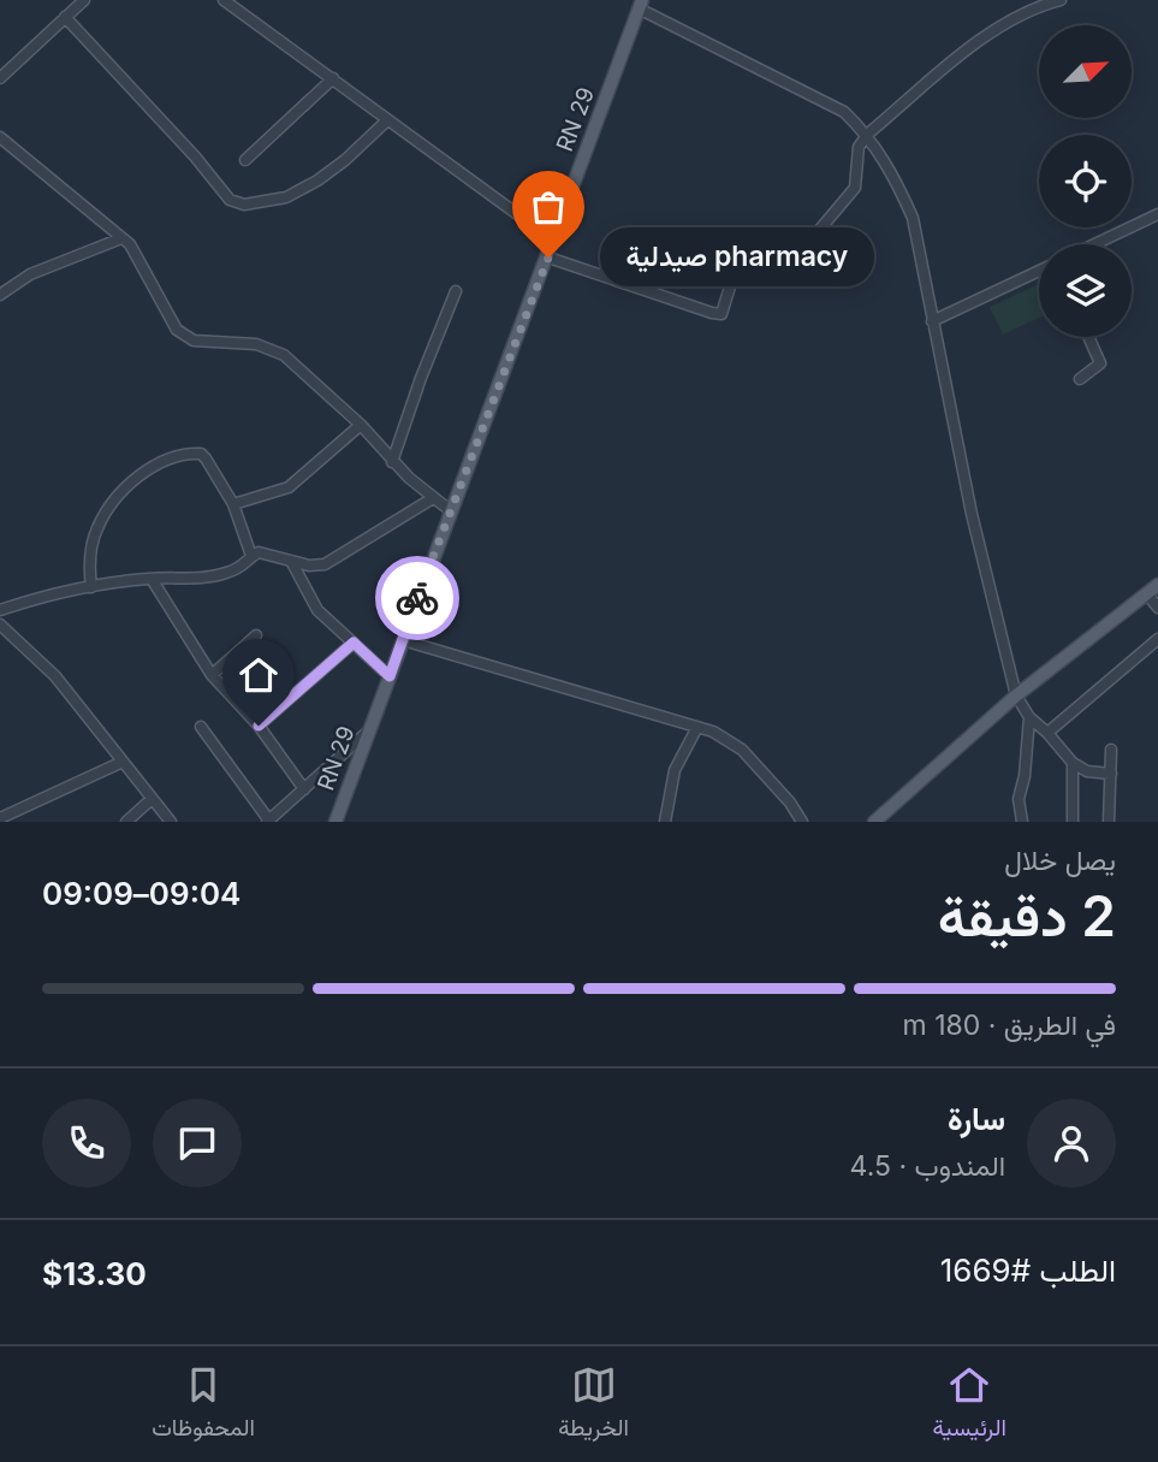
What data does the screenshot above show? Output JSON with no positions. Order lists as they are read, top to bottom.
{
  "streets": {
    "main road": ["RN 29"]
  },
  "places": ["pharmacy صيدلية"],
  "north": "top right",
  "page": {
    "bubble": "pharmacy صيدلية",
    "heading": ["2 دقيقة", "يصل خلال", "09:04–09:09"],
    "panel": [
      "سارة",
      "المندوب · 4.5",
      "الطلب #1669",
      "$13.30"
    ],
    "bar": "في الطريق · 180 m",
    "tabs": ["الرئيسية", "الخريطة", "المحفوظات"]
  }
}
